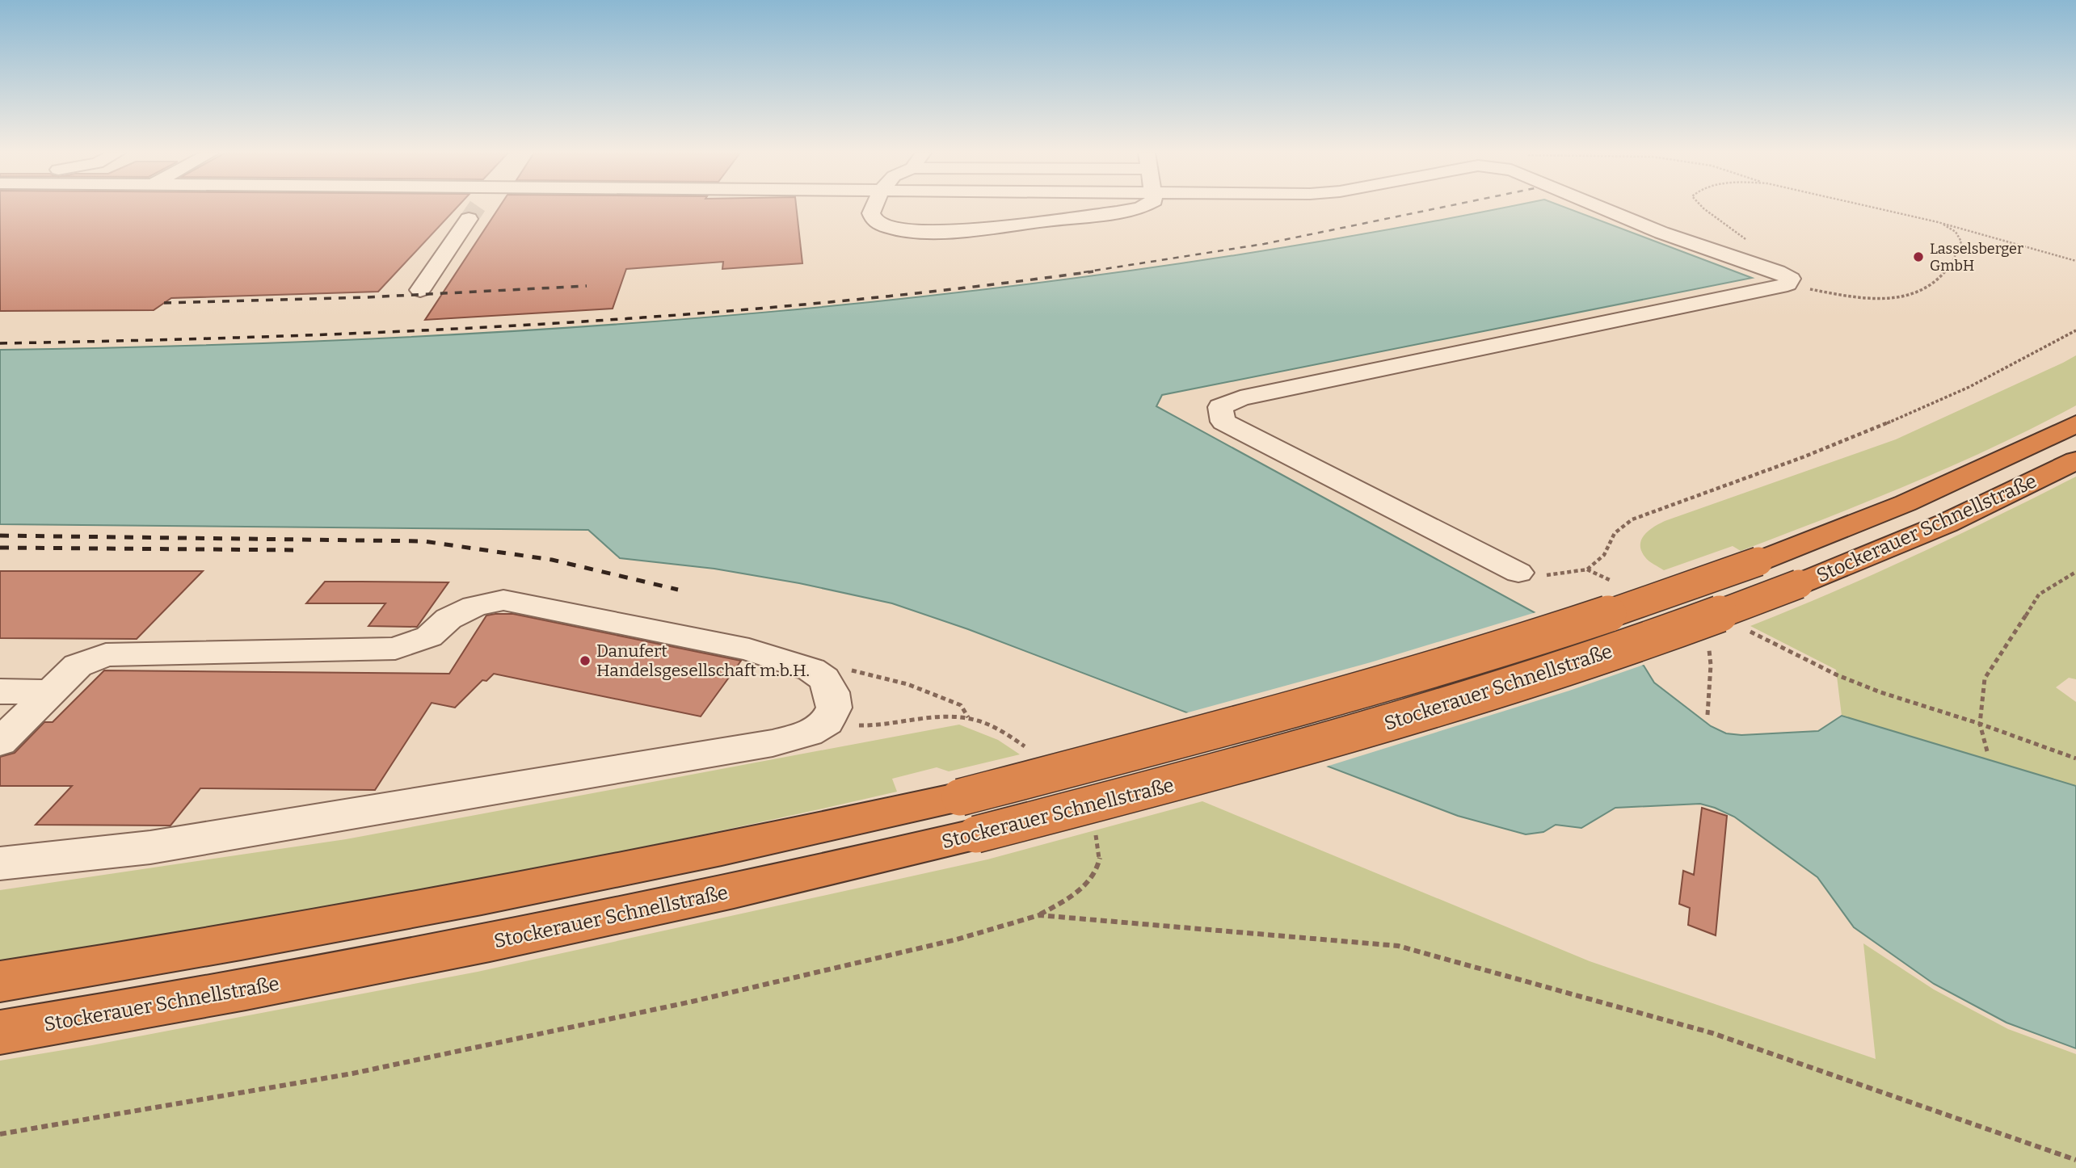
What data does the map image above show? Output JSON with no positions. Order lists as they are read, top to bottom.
{
  "streets": {
    "highway": ["Stockerauer Schnellstraße"]
  },
  "places": ["Lasselsberger GmbH", "Danufert Handelsgesellschaft m.b.H."]
}
